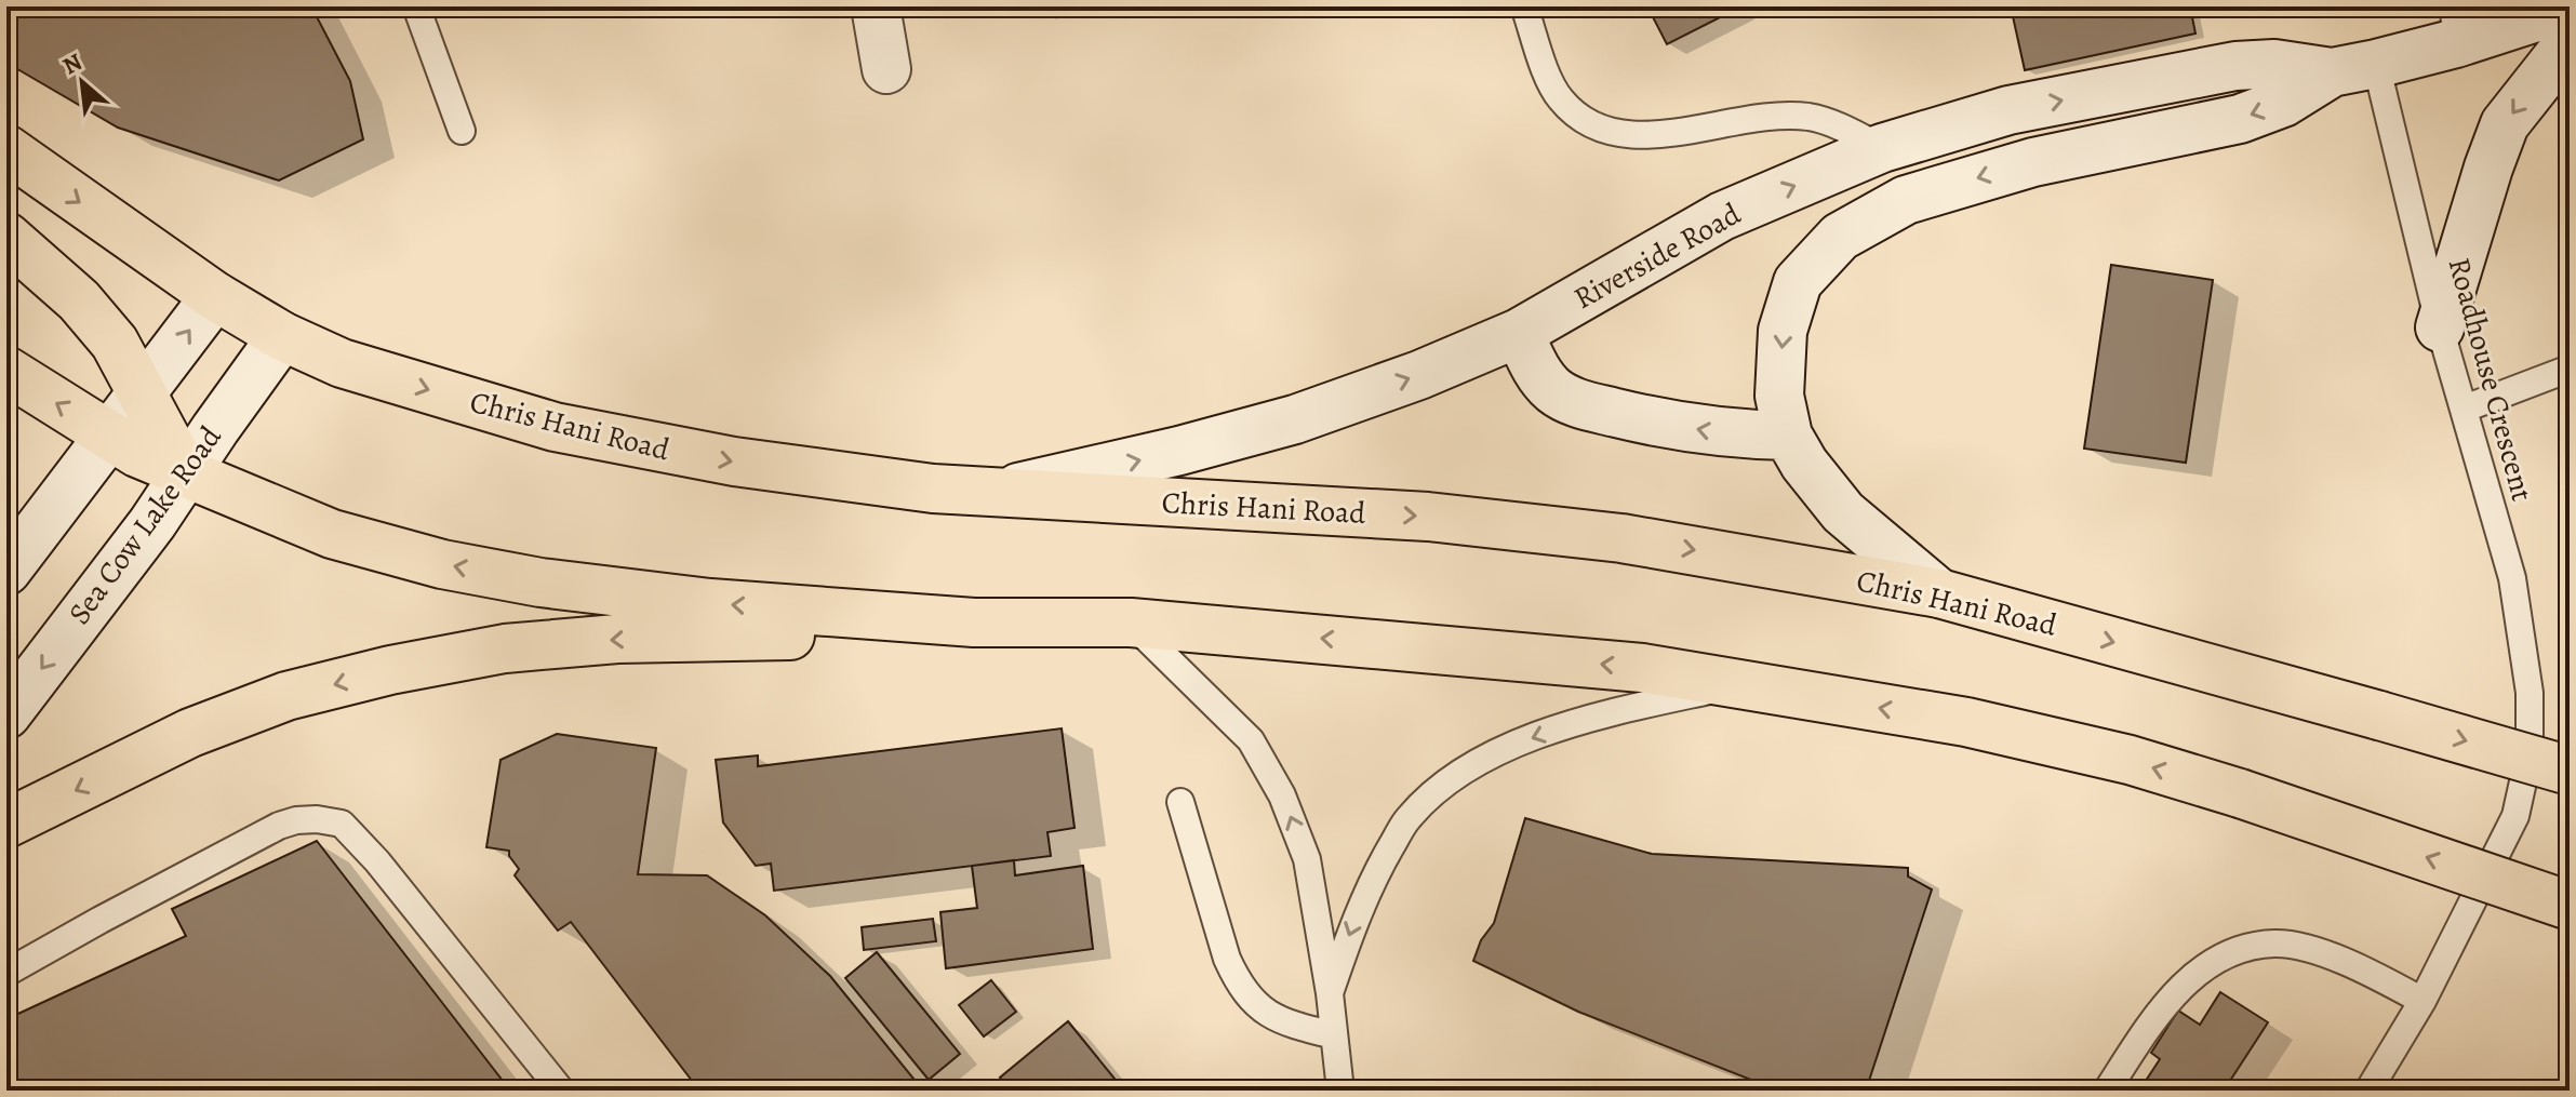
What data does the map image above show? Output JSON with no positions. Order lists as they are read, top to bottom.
{
  "streets": {
    "main road": ["Riverside Road", "Chris Hani Road", "Sea Cow Lake Road"],
    "lane": ["Roadhouse Crescent"]
  },
  "crossings": [
    ["Riverside Road", "Roadhouse Crescent"],
    ["Riverside Road", "Chris Hani Road"],
    ["Chris Hani Road", "Sea Cow Lake Road"]
  ],
  "north": "top left"
}
